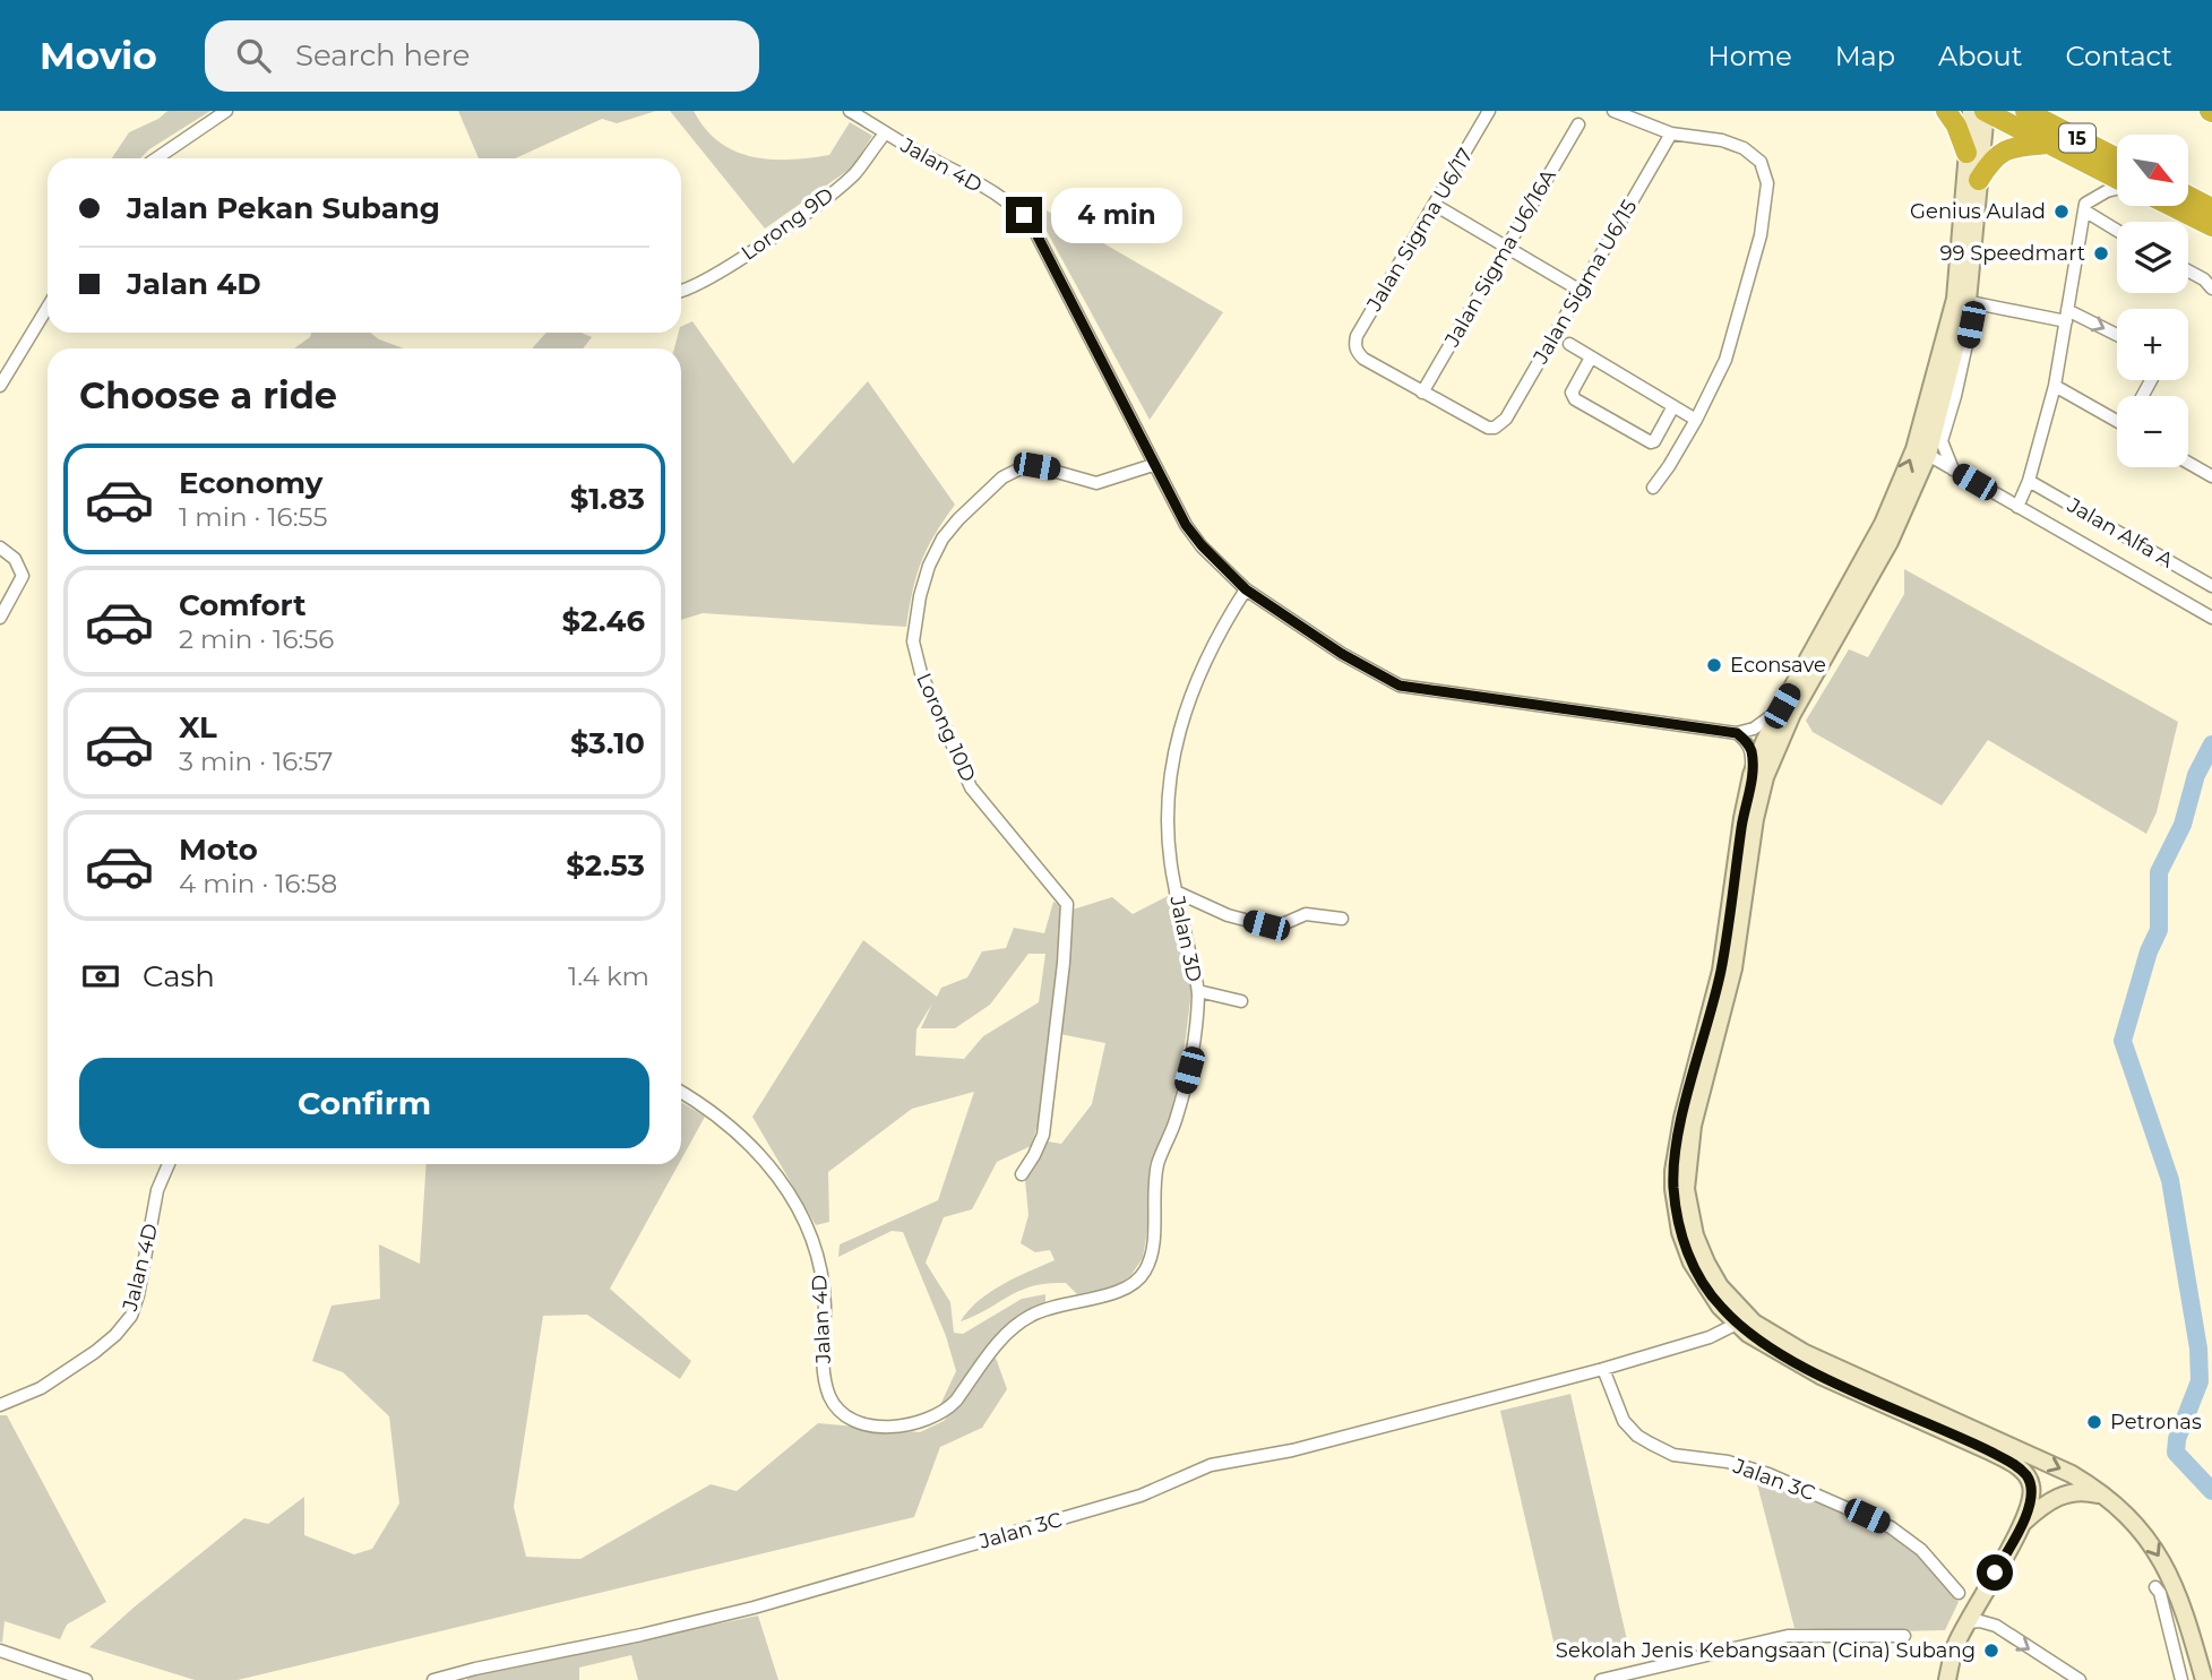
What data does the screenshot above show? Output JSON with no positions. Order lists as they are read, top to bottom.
{
  "streets": {
    "highway": ["15"],
    "street": [
      "Jalan 4D",
      "Lorong 9D",
      "Jalan Sigma U6/17",
      "Jalan Sigma U6/16A",
      "Jalan Sigma U6/15",
      "Jalan Alfa A",
      "Lorong 10D",
      "Jalan 3D",
      "Jalan 3C"
    ]
  },
  "crossings": [
    ["Jalan 4D", "Lorong 9D"],
    ["Jalan 4D", "Lorong 10D"],
    ["Jalan 4D", "Jalan 3D"],
    ["Jalan Sigma U6/17", "Jalan Sigma U6/16A"],
    ["Jalan Sigma U6/17", "Jalan Sigma U6/15"],
    ["Jalan Sigma U6/16A", "Jalan Sigma U6/15"]
  ],
  "places": [
    "Genius Aulad",
    "99 Speedmart",
    "Econsave",
    "Petronas",
    "Sekolah Jenis Kebangsaan (Cina) Subang"
  ],
  "north": "bottom right",
  "page": {
    "header": "Movio",
    "search": "Search here",
    "nav": [
      "Home",
      "Map",
      "About",
      "Contact"
    ],
    "map_buttons": ["+", "−"],
    "banner": ["Jalan Pekan Subang", "Jalan 4D"],
    "bubble": "4 min",
    "heading": "Choose a ride",
    "list": [
      {
        "name": "Economy",
        "note": "1 min · 16:55",
        "value": "$1.83"
      },
      {
        "name": "Comfort",
        "note": "2 min · 16:56",
        "value": "$2.46"
      },
      {
        "name": "XL",
        "note": "3 min · 16:57",
        "value": "$3.10"
      },
      {
        "name": "Moto",
        "note": "4 min · 16:58",
        "value": "$2.53"
      }
    ],
    "pay": ["Cash", "1.4 km"],
    "buttons": "Confirm"
  }
}
